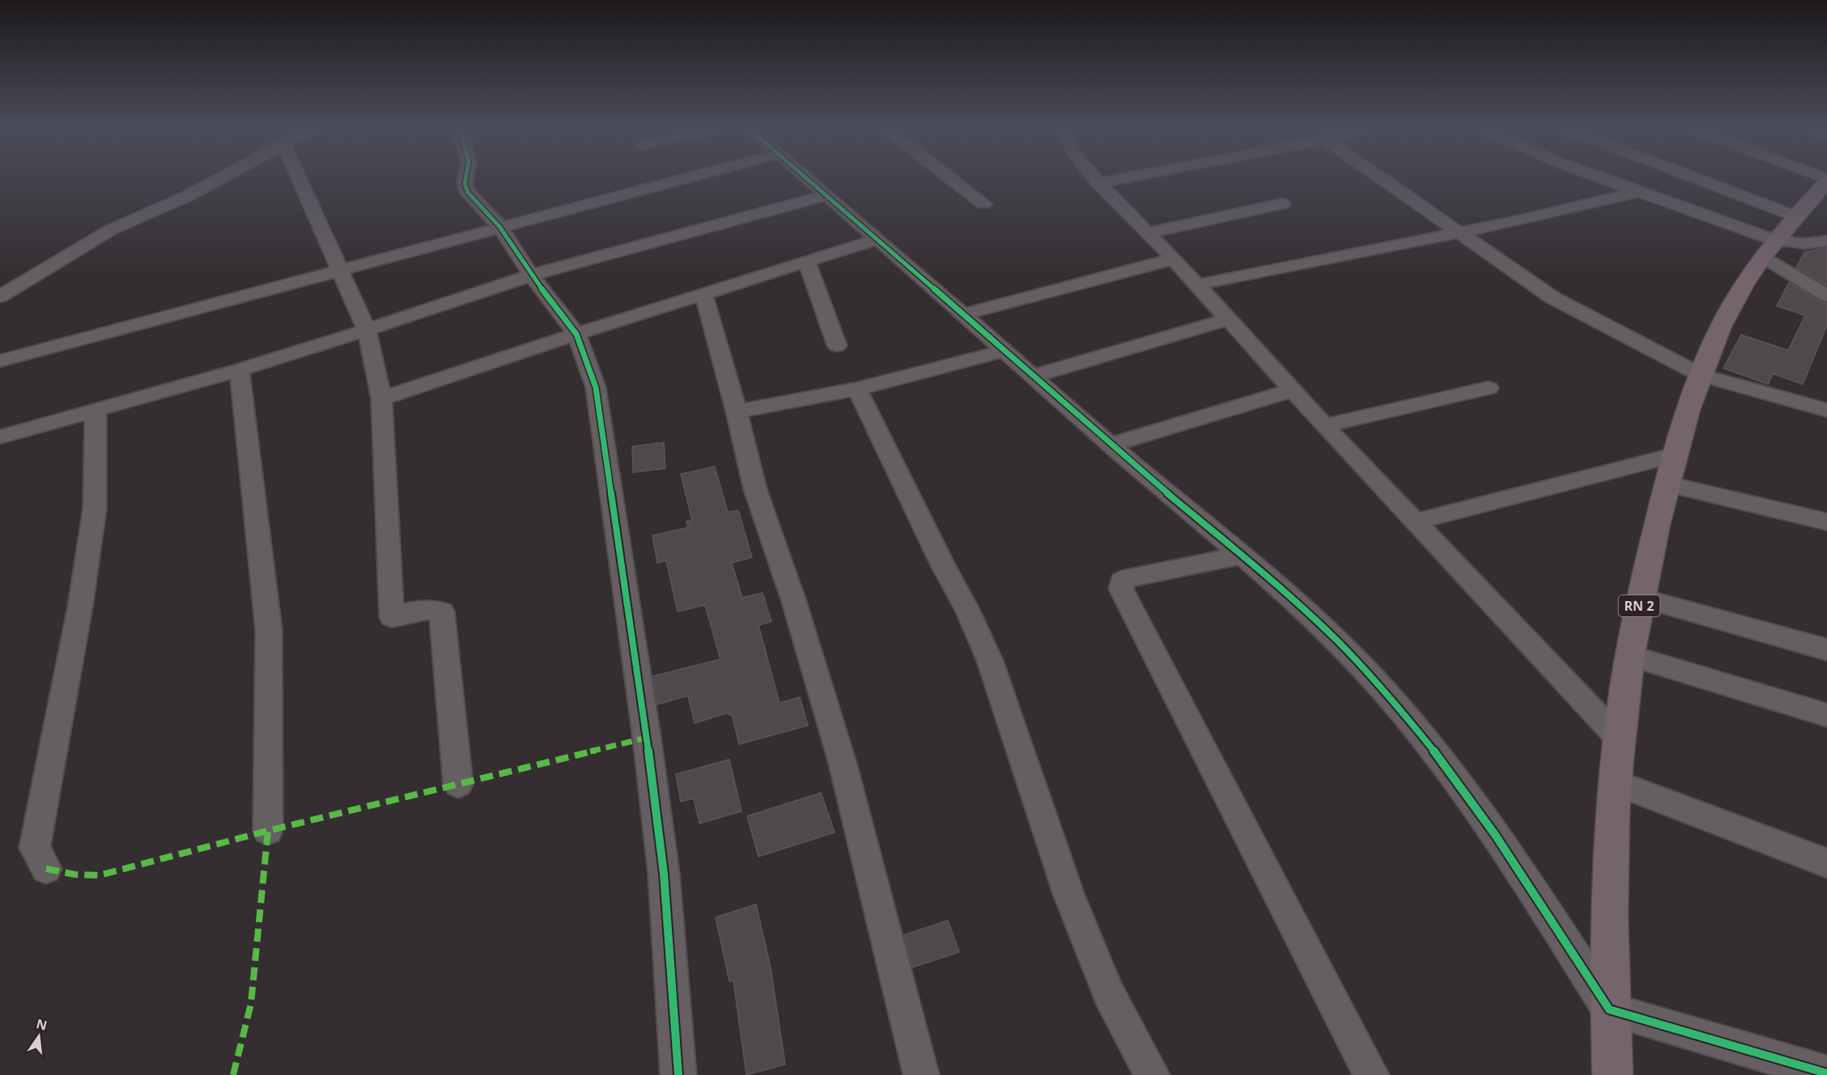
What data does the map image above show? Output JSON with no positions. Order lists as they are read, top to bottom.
{
  "streets": {
    "highway": ["RN 2"]
  },
  "north": "top"
}
